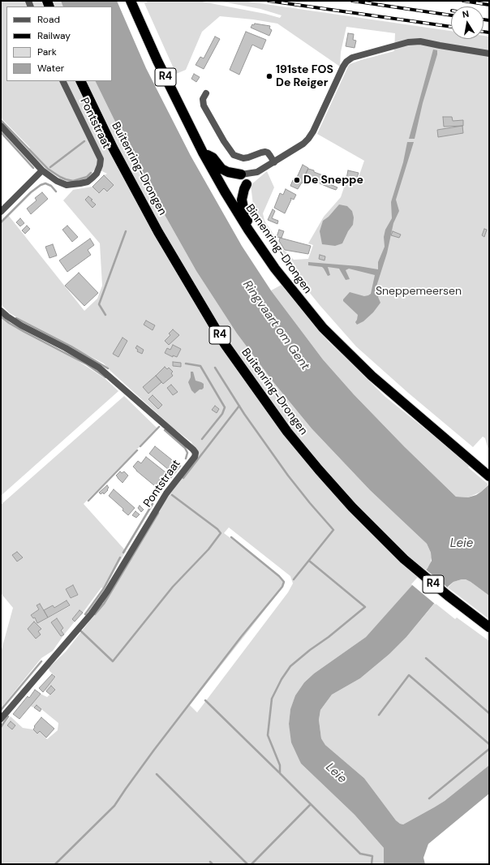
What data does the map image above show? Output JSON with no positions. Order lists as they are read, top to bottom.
{
  "streets": {
    "highway": ["R4", "Buitenring-Drongen", "Binnenring-Drongen"],
    "street": ["Pontstraat"]
  },
  "water": ["Ringvaart om Gent", "Leie"],
  "parks": ["Sneppemeersen"],
  "places": ["191ste FOS De Reiger", "De Sneppe"],
  "legend": [
    "Road",
    "Railway",
    "Park",
    "Water"
  ],
  "north": "top"
}
